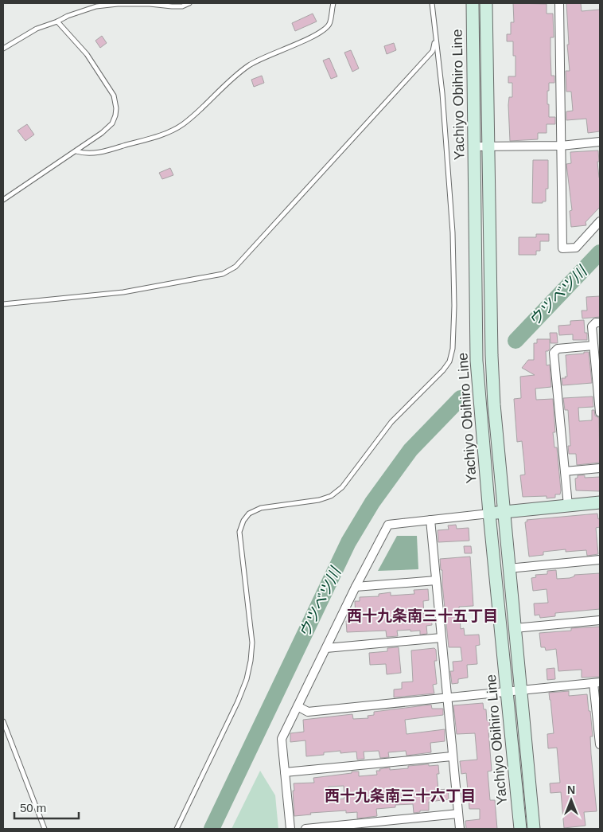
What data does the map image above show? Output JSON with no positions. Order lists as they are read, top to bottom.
{
  "streets": {
    "main road": ["Yachiyo Obihiro Line"]
  },
  "districts": ["西十九条南三十五丁目", "西十九条南三十六丁目"],
  "water": ["ウツベツ川"],
  "scale_bar": "50 m",
  "north": "top"
}
